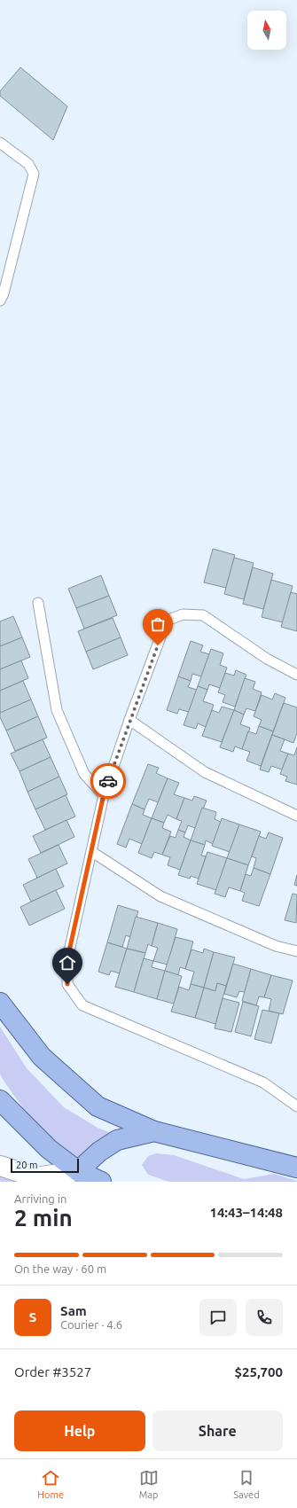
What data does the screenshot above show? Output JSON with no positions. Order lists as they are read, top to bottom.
{
  "scale_bar": "20 m",
  "north": "top",
  "page": {
    "scale": "20 m",
    "heading": ["2 min", "Arriving in", "14:43–14:48"],
    "panel": [
      "Sam",
      "Courier · 4.6",
      "Order #3527",
      "$25,700"
    ],
    "bar": "On the way · 60 m",
    "round": "S",
    "buttons": ["Help", "Share"],
    "tabs": ["Home", "Map", "Saved"]
  }
}
